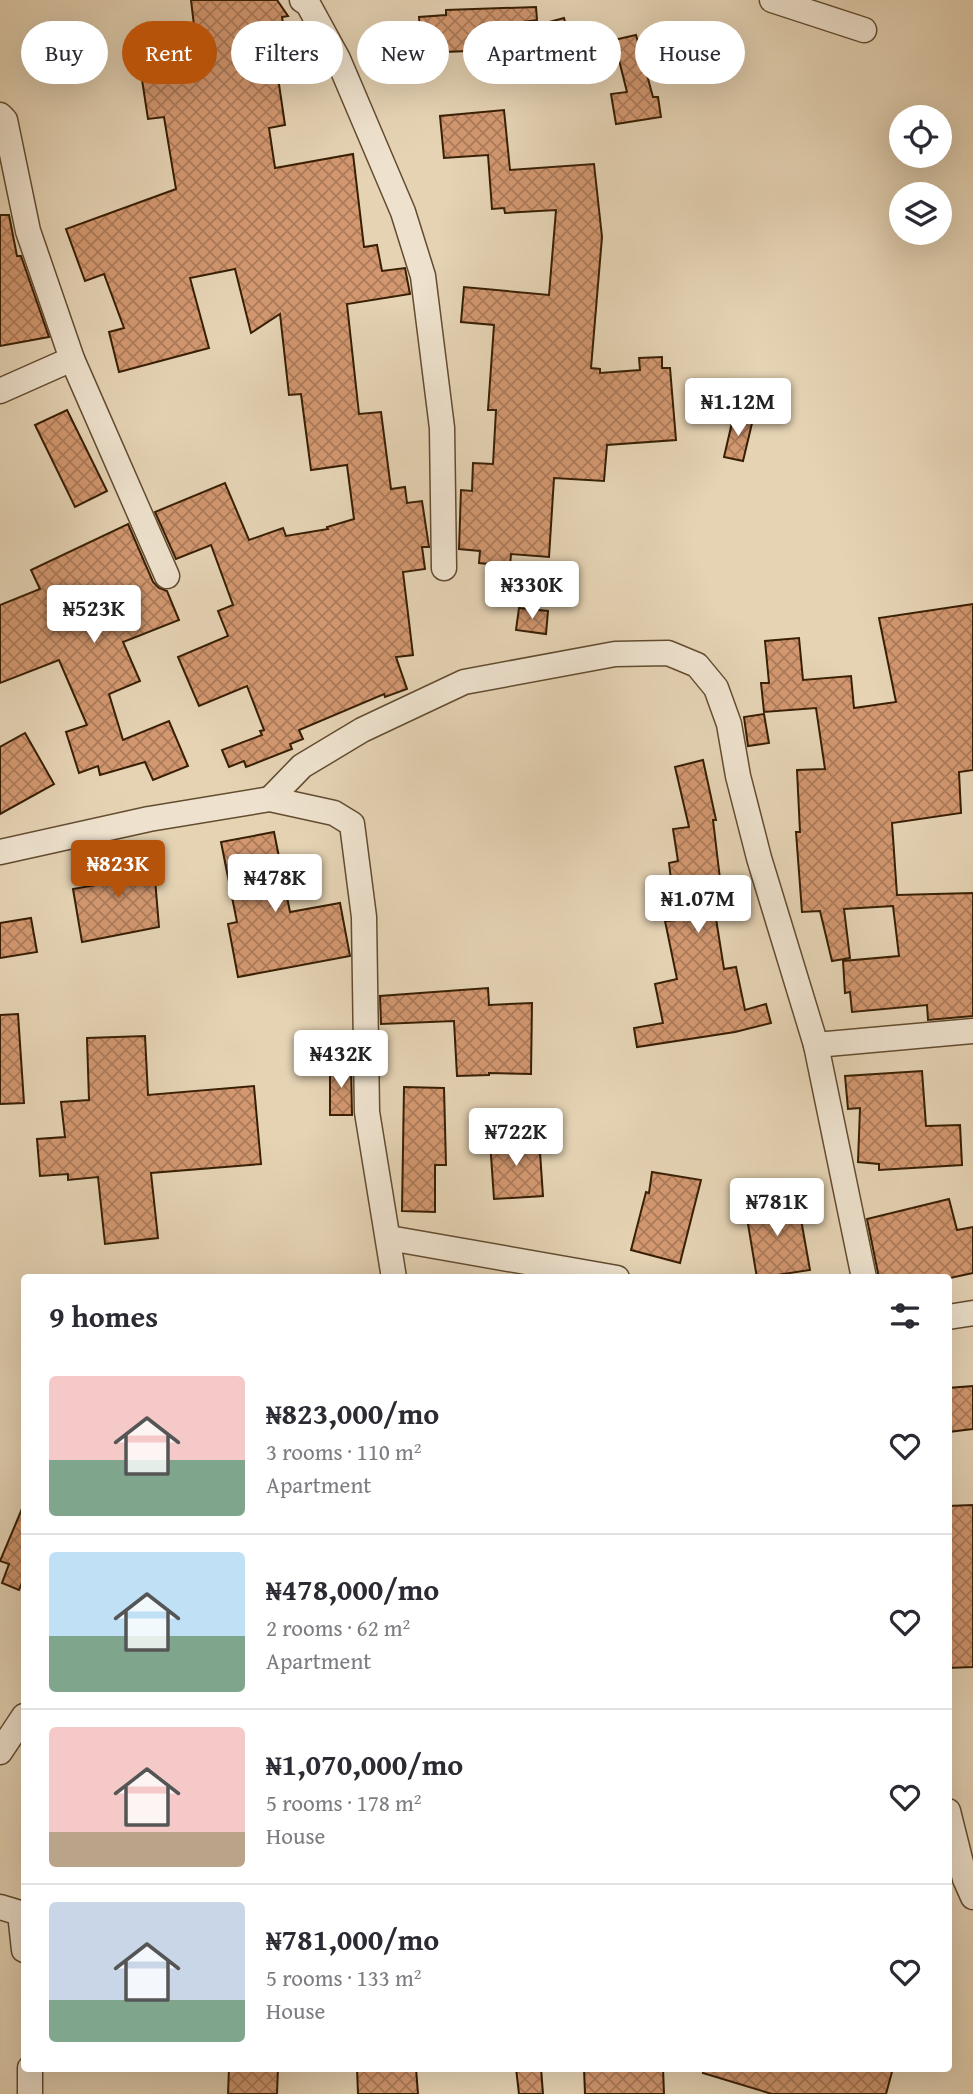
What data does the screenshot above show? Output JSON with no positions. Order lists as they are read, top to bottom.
{
  "page": {
    "chip": [
      "Buy",
      "Rent",
      "Filters",
      "New",
      "Apartment",
      "House"
    ],
    "price": [
      "₦1.12M",
      "₦330K",
      "₦523K",
      "₦823K",
      "₦478K",
      "₦1.07M",
      "₦432K",
      "₦722K",
      "₦781K"
    ],
    "heading": "9 homes",
    "list": [
      {
        "name": "₦823,000/mo",
        "note": "3 rooms · 110 m² · Apartment"
      },
      {
        "name": "₦478,000/mo",
        "note": "2 rooms · 62 m² · Apartment"
      },
      {
        "name": "₦1,070,000/mo",
        "note": "5 rooms · 178 m² · House"
      },
      {
        "name": "₦781,000/mo",
        "note": "5 rooms · 133 m² · House"
      }
    ]
  }
}
